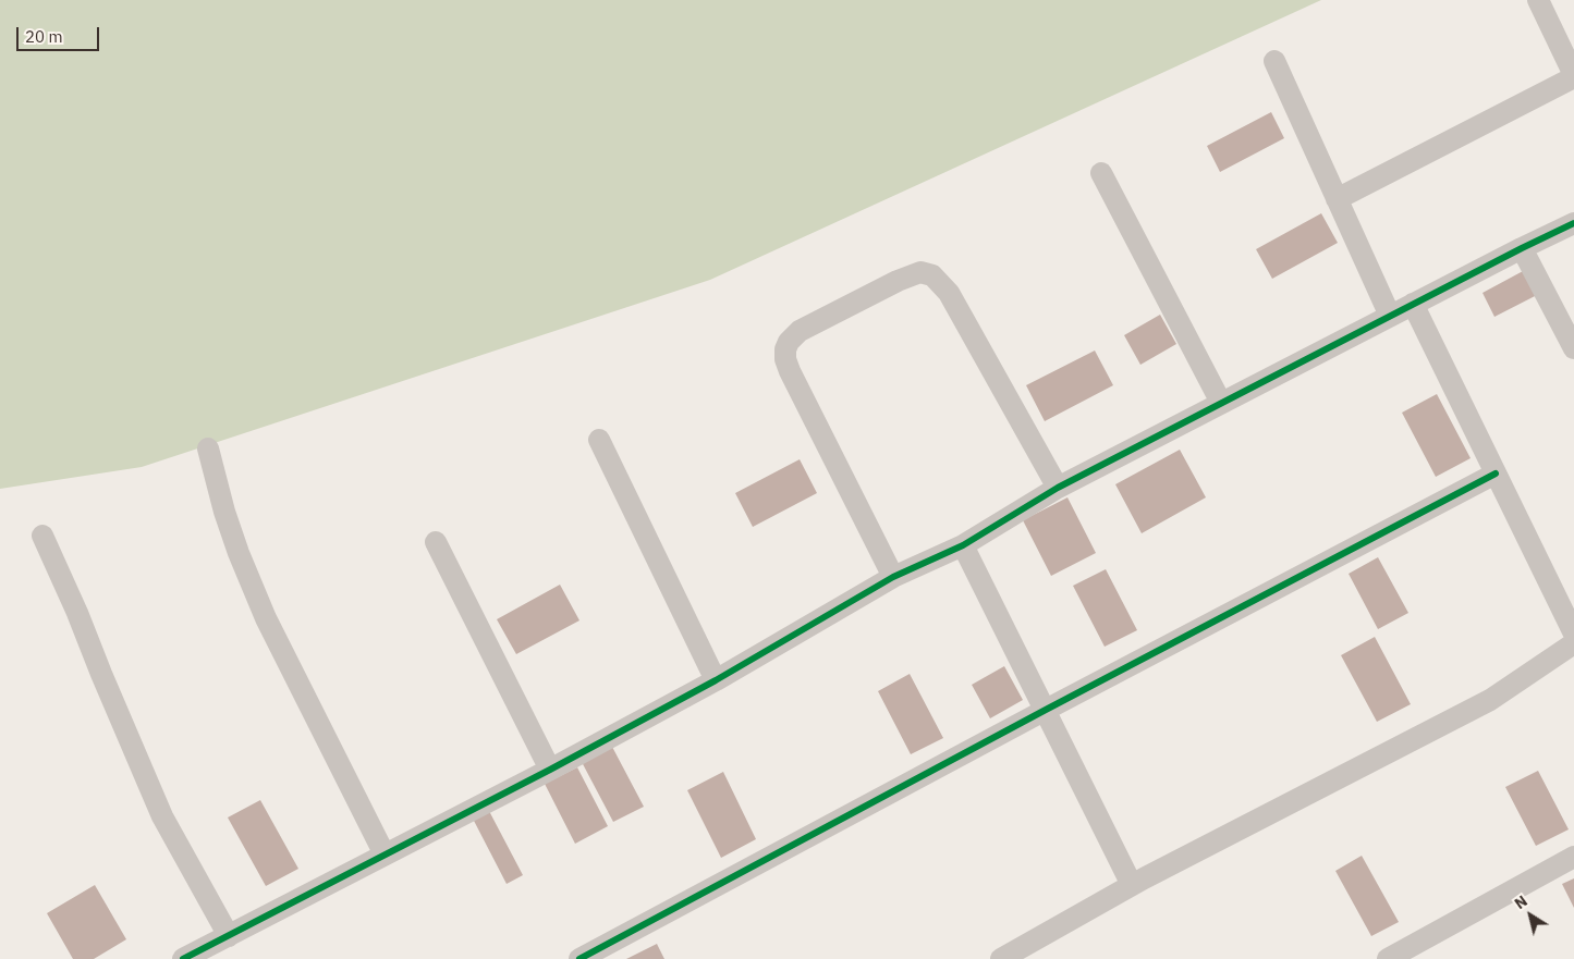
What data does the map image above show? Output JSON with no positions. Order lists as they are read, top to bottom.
{
  "scale_bar": "20 m",
  "north": "top left"
}
